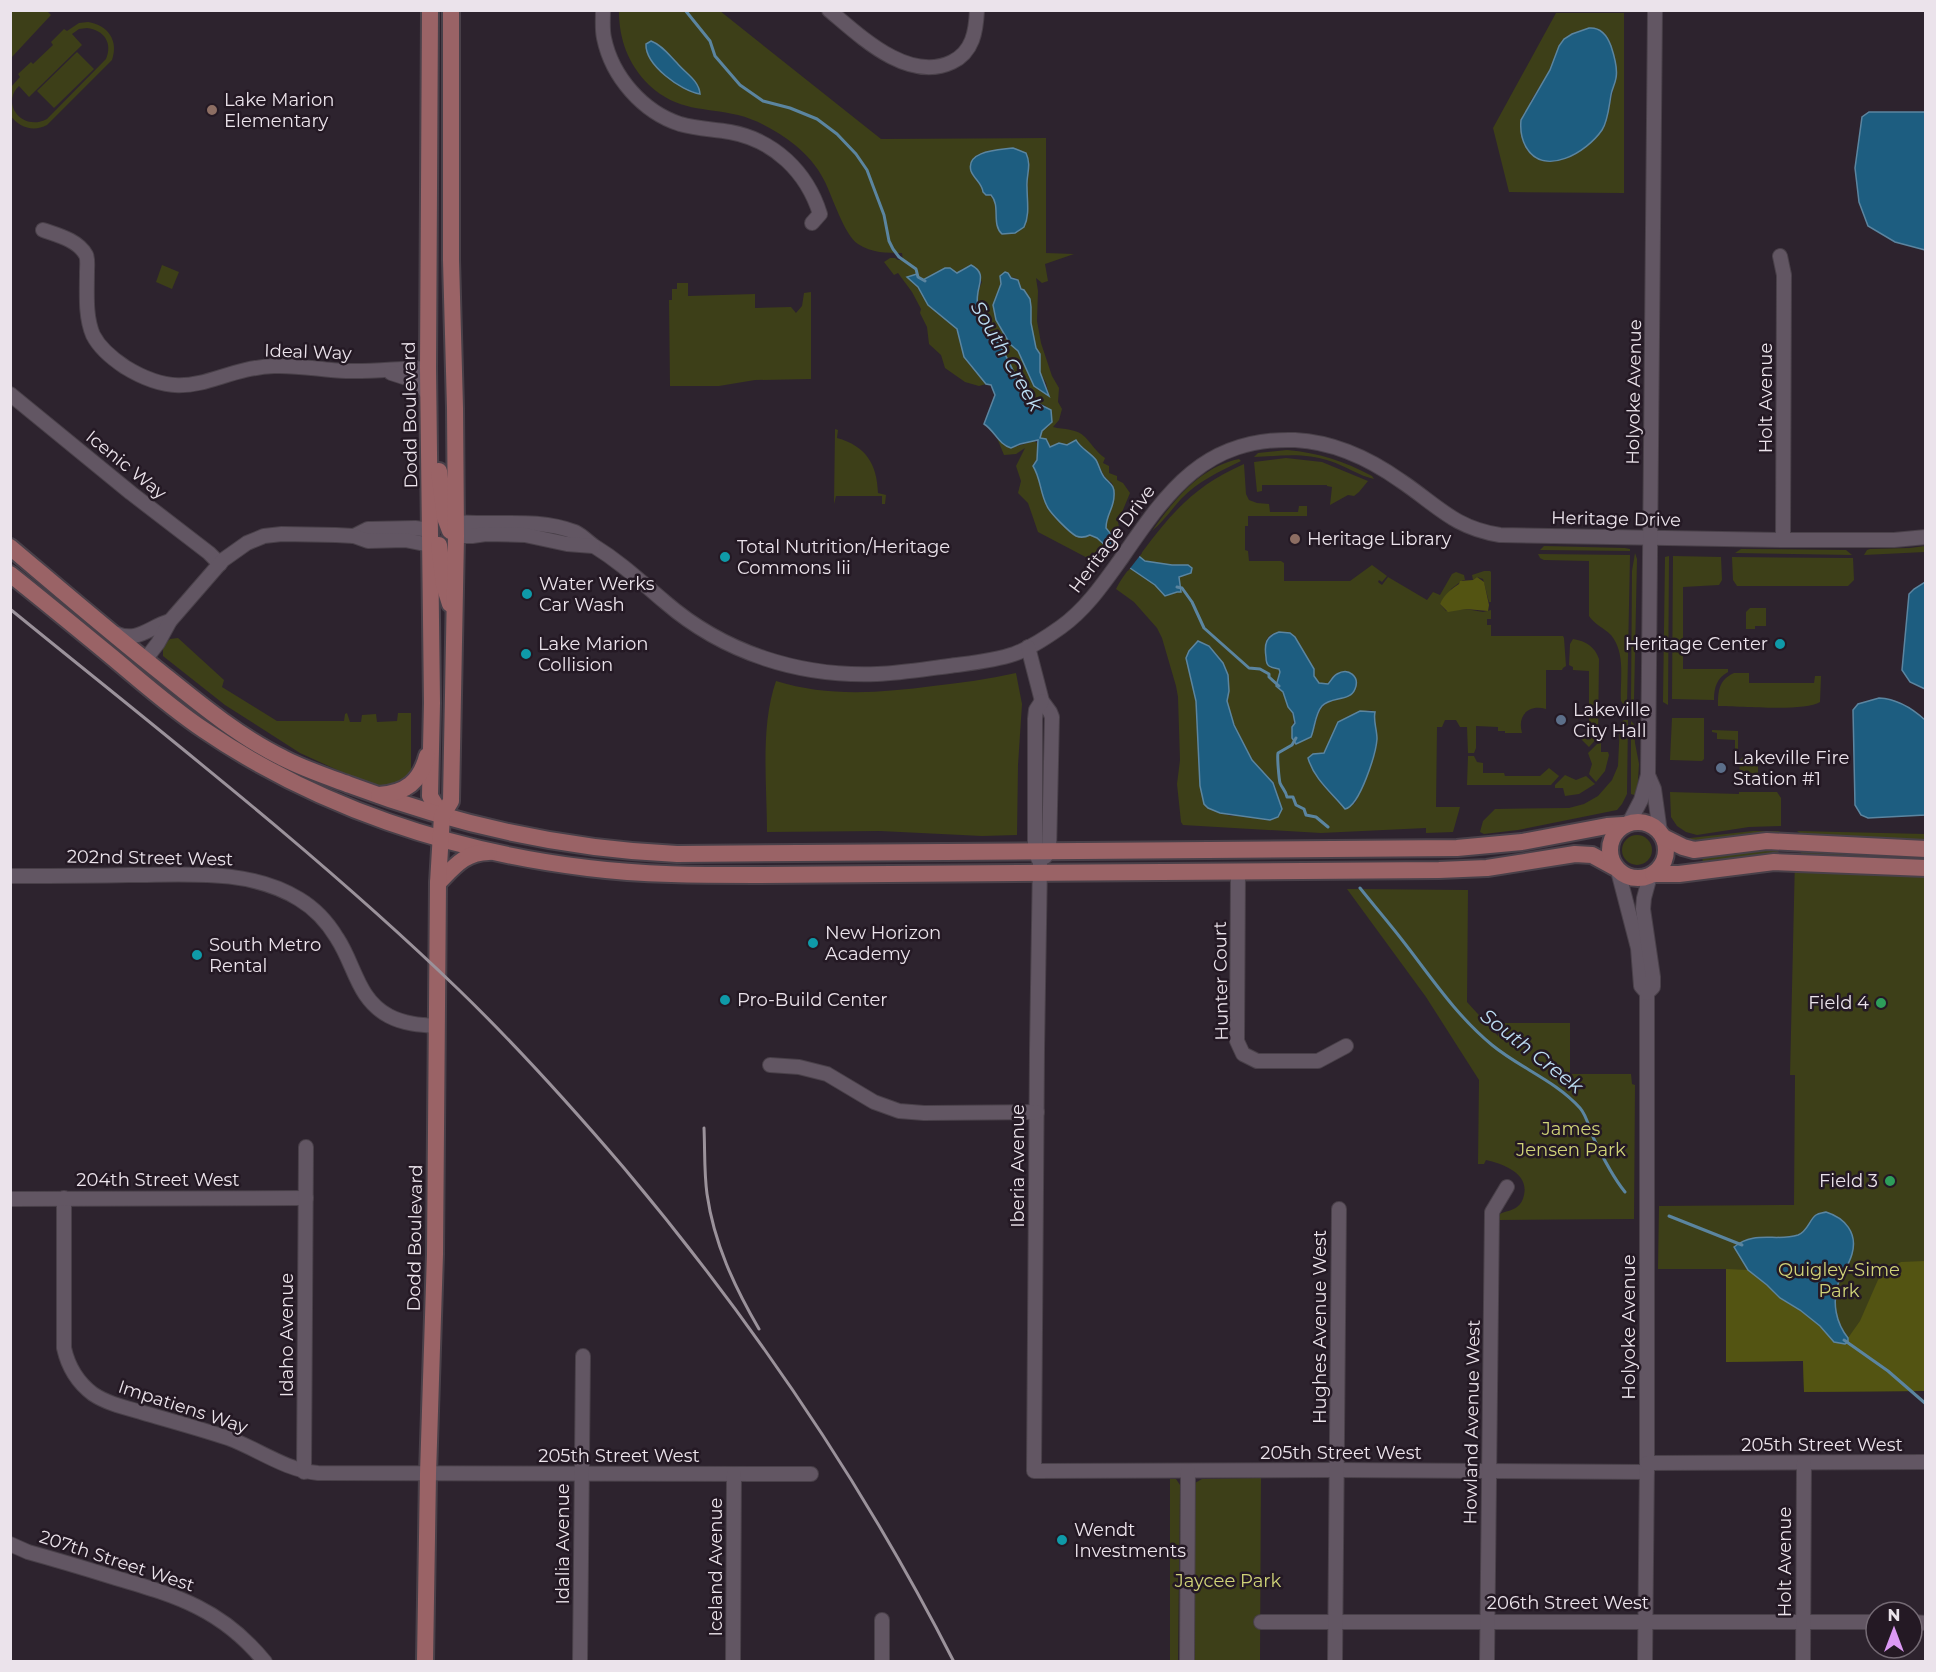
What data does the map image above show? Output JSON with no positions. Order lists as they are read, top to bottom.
{
  "streets": {
    "main road": ["Dodd Boulevard"],
    "street": [
      "Ideal Way",
      "Holyoke Avenue",
      "Holt Avenue",
      "Icenic Way",
      "Heritage Drive",
      "202nd Street West",
      "Hunter Court",
      "Iberia Avenue",
      "204th Street West",
      "Hughes Avenue West",
      "Idaho Avenue",
      "Impatiens Way",
      "Howland Avenue West",
      "205th Street West",
      "Idalia Avenue",
      "207th Street West",
      "Iceland Avenue",
      "206th Street West"
    ]
  },
  "crossings": [
    ["Ideal Way", "Dodd Boulevard"],
    ["Holyoke Avenue", "Heritage Drive"],
    ["Holyoke Avenue", "205th Street West"],
    ["Holyoke Avenue", "206th Street West"],
    ["Holt Avenue", "Heritage Drive"],
    ["Holt Avenue", "205th Street West"],
    ["Holt Avenue", "206th Street West"],
    ["Dodd Boulevard", "Heritage Drive"],
    ["Dodd Boulevard", "202nd Street West"],
    ["Dodd Boulevard", "Impatiens Way"],
    ["Dodd Boulevard", "205th Street West"],
    ["Heritage Drive", "Iberia Avenue"],
    ["Iberia Avenue", "205th Street West"],
    ["204th Street West", "Idaho Avenue"],
    ["204th Street West", "Impatiens Way"],
    ["Hughes Avenue West", "205th Street West"],
    ["Hughes Avenue West", "206th Street West"],
    ["Idaho Avenue", "Impatiens Way"],
    ["Impatiens Way", "205th Street West"],
    ["Howland Avenue West", "205th Street West"],
    ["Howland Avenue West", "206th Street West"],
    ["205th Street West", "Idalia Avenue"],
    ["205th Street West", "Iceland Avenue"]
  ],
  "water": ["South Creek"],
  "parks": ["James Jensen Park", "Quigley-Sime Park", "Jaycee Park"],
  "places": [
    "Lake Marion Elementary",
    "Heritage Library",
    "Total Nutrition/Heritage Commons Iii",
    "Water Werks Car Wash",
    "Heritage Center",
    "Lake Marion Collision",
    "Lakeville City Hall",
    "Lakeville Fire Station #1",
    "New Horizon Academy",
    "South Metro Rental",
    "Pro-Build Center",
    "Field 4",
    "Field 3",
    "Wendt Investments"
  ],
  "north": "top"
}
